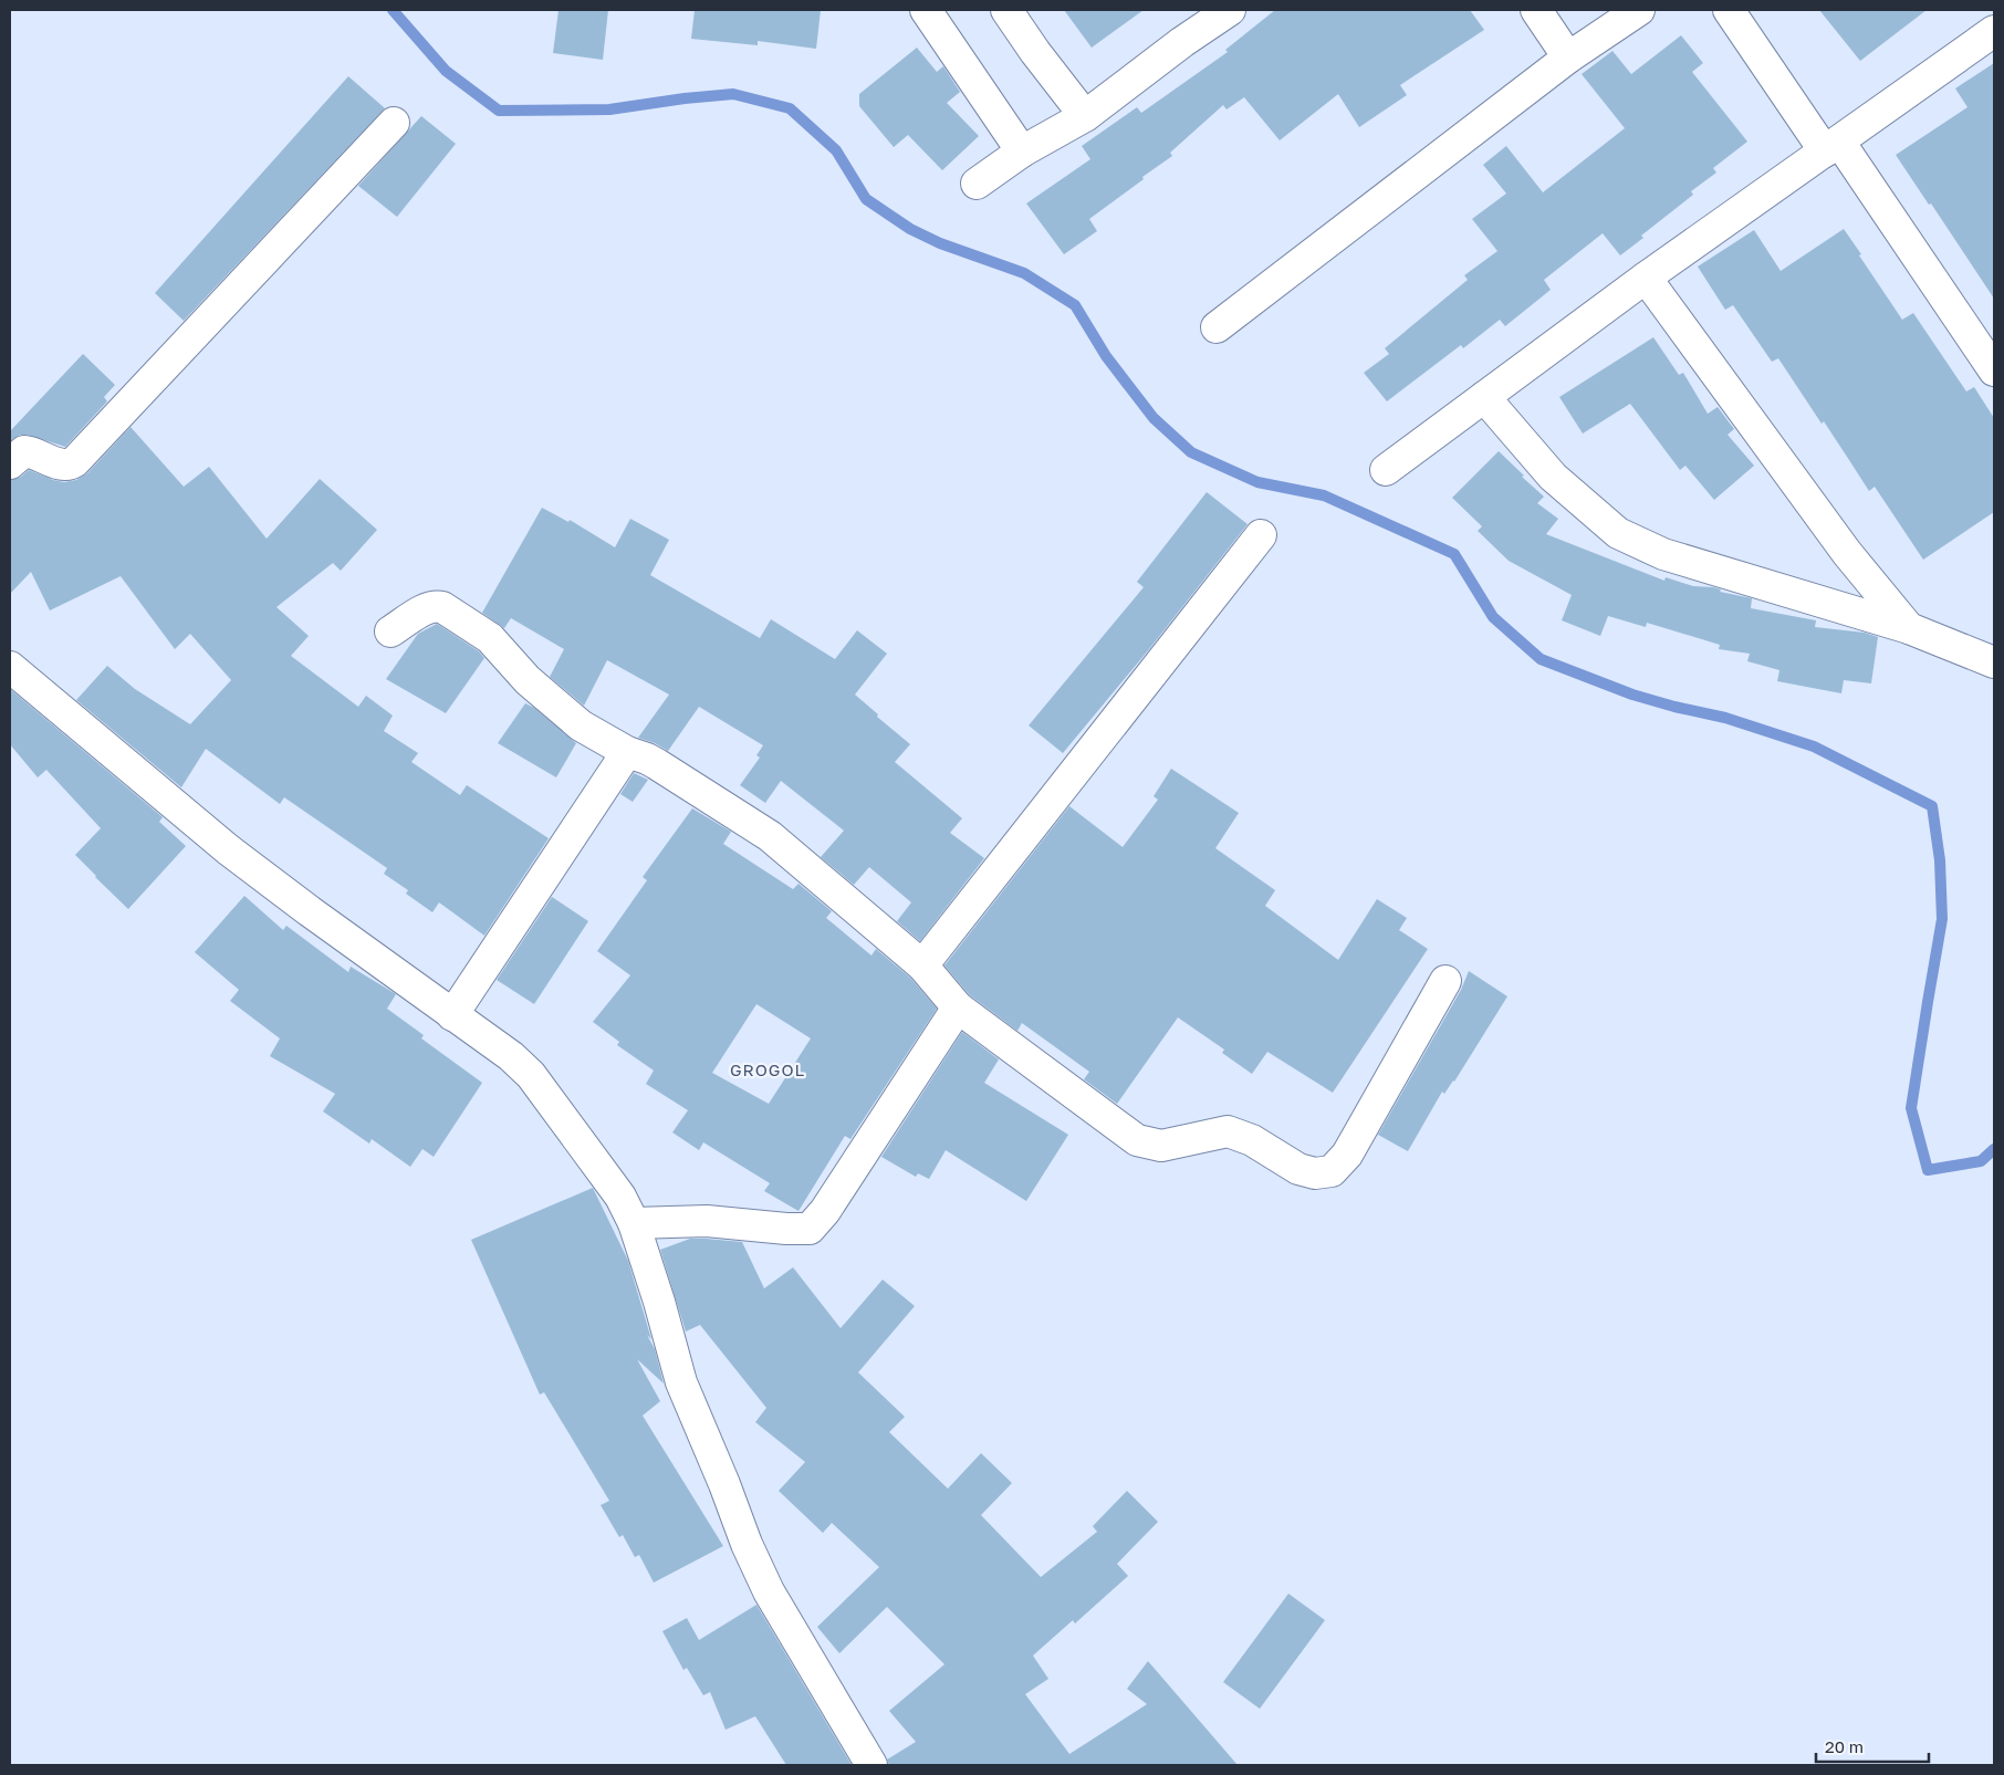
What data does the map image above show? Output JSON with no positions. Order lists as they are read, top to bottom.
{
  "districts": ["GROGOL"],
  "scale_bar": "20 m"
}
